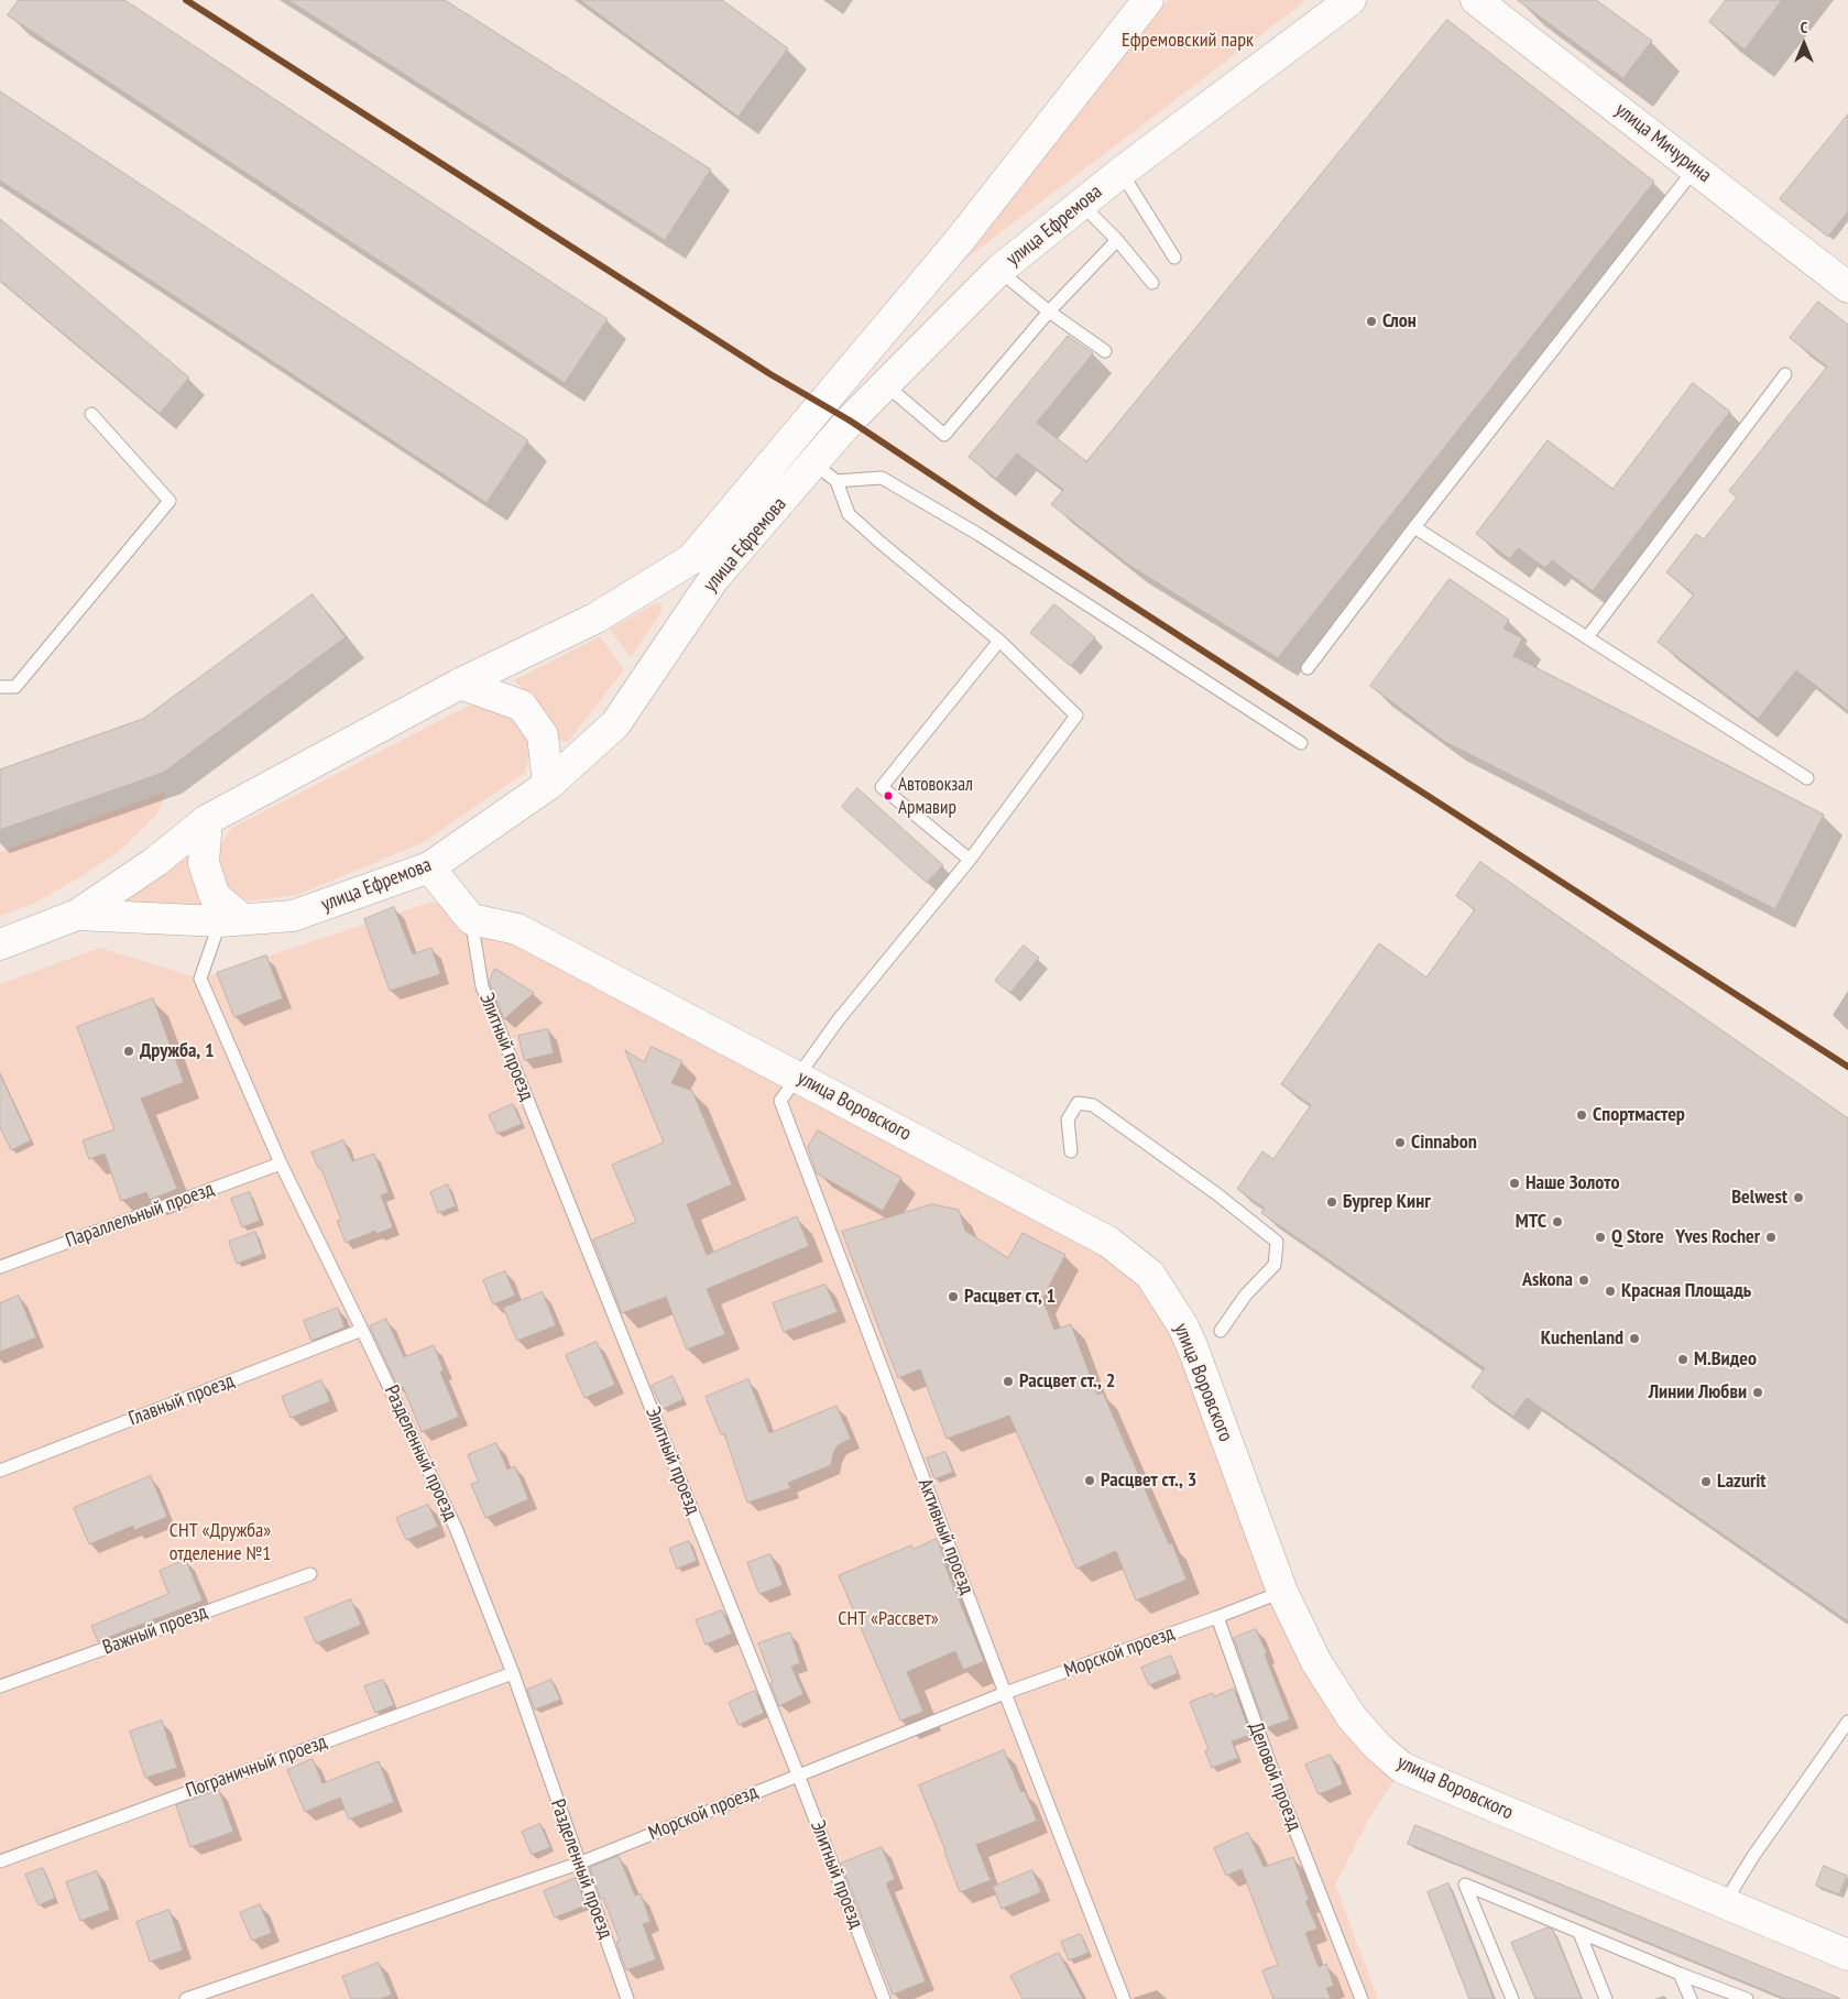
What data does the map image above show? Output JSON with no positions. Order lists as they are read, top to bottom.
{
  "streets": {
    "main road": ["улица Мичурина", "улица Ефремова", "улица Воровского"],
    "lane": [
      "Элитный проезд",
      "Параллельный проезд",
      "Главный проезд",
      "Разделенный проезд",
      "Активный проезд",
      "Важный проезд",
      "Морской проезд",
      "Пограничный проезд",
      "Деловой проезд"
    ]
  },
  "crossings": [
    ["улица Ефремова", "Разделенный проезд"],
    ["Элитный проезд", "улица Воровского"],
    ["Элитный проезд", "Морской проезд"],
    ["улица Воровского", "Активный проезд"],
    ["Параллельный проезд", "Разделенный проезд"],
    ["Главный проезд", "Разделенный проезд"],
    ["Разделенный проезд", "Морской проезд"],
    ["Разделенный проезд", "Пограничный проезд"],
    ["Активный проезд", "Морской проезд"],
    ["Морской проезд", "Деловой проезд"]
  ],
  "parks": ["Ефремовский парк", "СНТ «Дружба» отделение №1", "СНТ «Рассвет»"],
  "places": [
    "Слон",
    "Автовокзал Армавир",
    "Дружба, 1",
    "Спортмастер",
    "Cinnabon",
    "Наше Золото",
    "Belwest",
    "Бургер Кинг",
    "МТС",
    "Q Store",
    "Yves Rocher",
    "Askona",
    "Красная Площадь",
    "Расцвет ст, 1",
    "Kuchenland",
    "М.Видео",
    "Расцвет ст., 2",
    "Линии Любви",
    "Расцвет ст., 3",
    "Lazurit"
  ],
  "north": "top"
}
